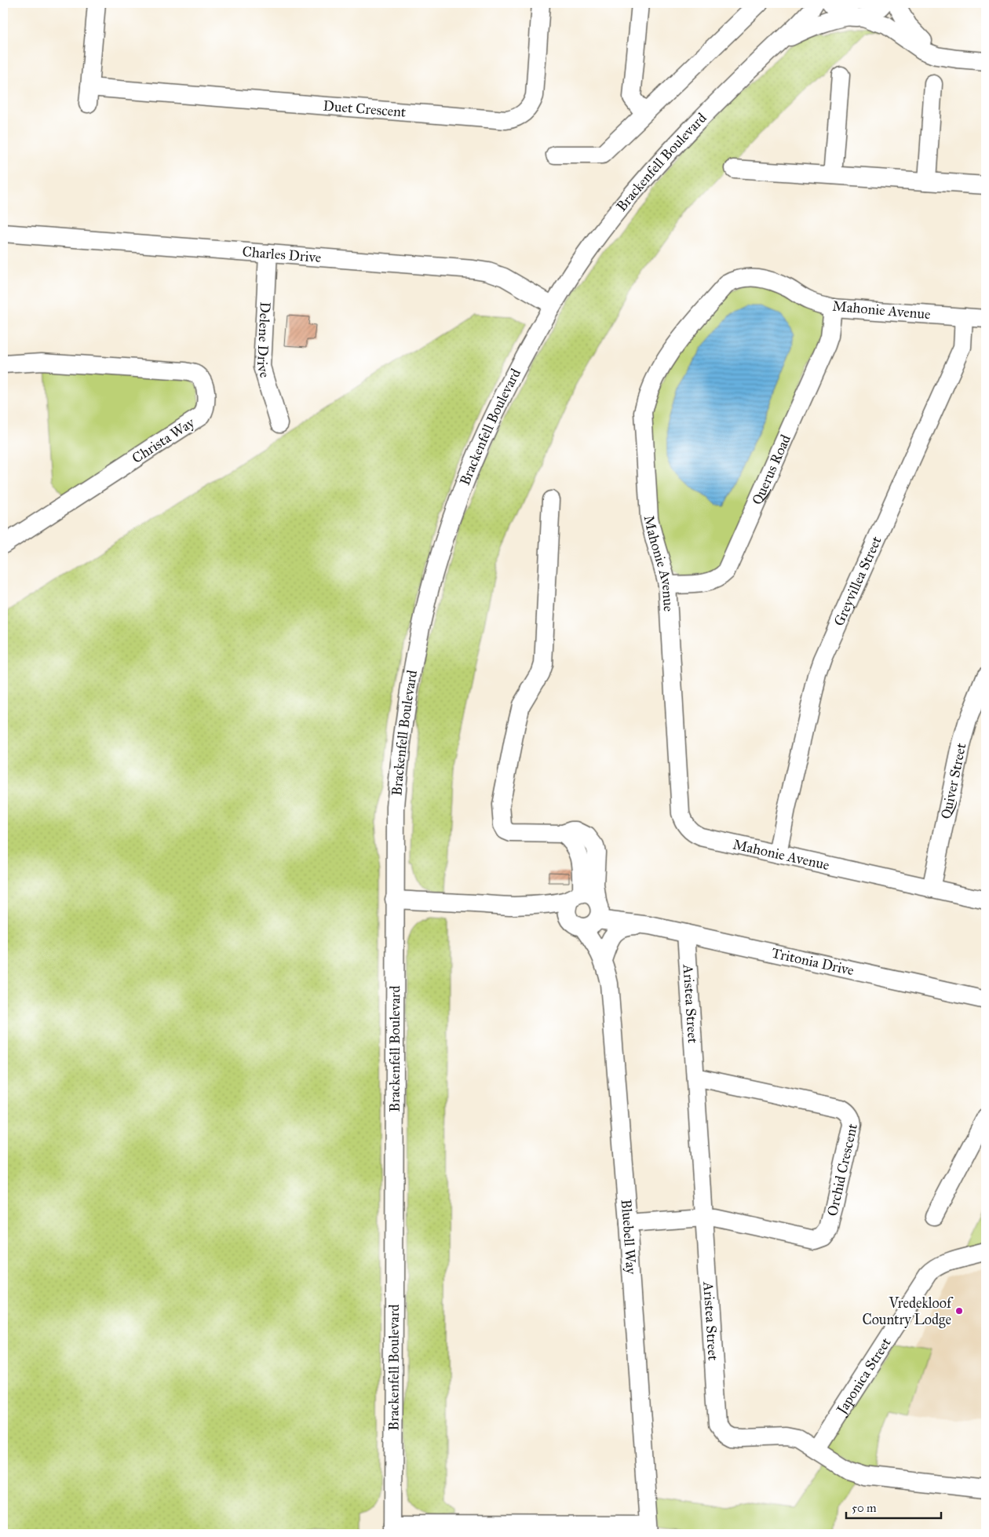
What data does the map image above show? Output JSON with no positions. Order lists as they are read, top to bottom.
{
  "streets": {
    "street": [
      "Duet Crescent",
      "Brackenfell Boulevard",
      "Charles Drive",
      "Mahonie Avenue",
      "Delene Drive",
      "Christa Way",
      "Querus Road",
      "Greyvillea Street",
      "Quiver Street",
      "Tritonia Drive",
      "Aristea Street",
      "Orchid Crescent",
      "Bluebell Way",
      "Japonica Street"
    ]
  },
  "crossings": [
    ["Brackenfell Boulevard", "Charles Drive"],
    ["Charles Drive", "Delene Drive"],
    ["Mahonie Avenue", "Querus Road"],
    ["Mahonie Avenue", "Greyvillea Street"],
    ["Mahonie Avenue", "Quiver Street"],
    ["Tritonia Drive", "Aristea Street"],
    ["Aristea Street", "Orchid Crescent"],
    ["Aristea Street", "Japonica Street"]
  ],
  "places": ["Vredekloof Country Lodge"],
  "scale_bar": "50 m"
}
